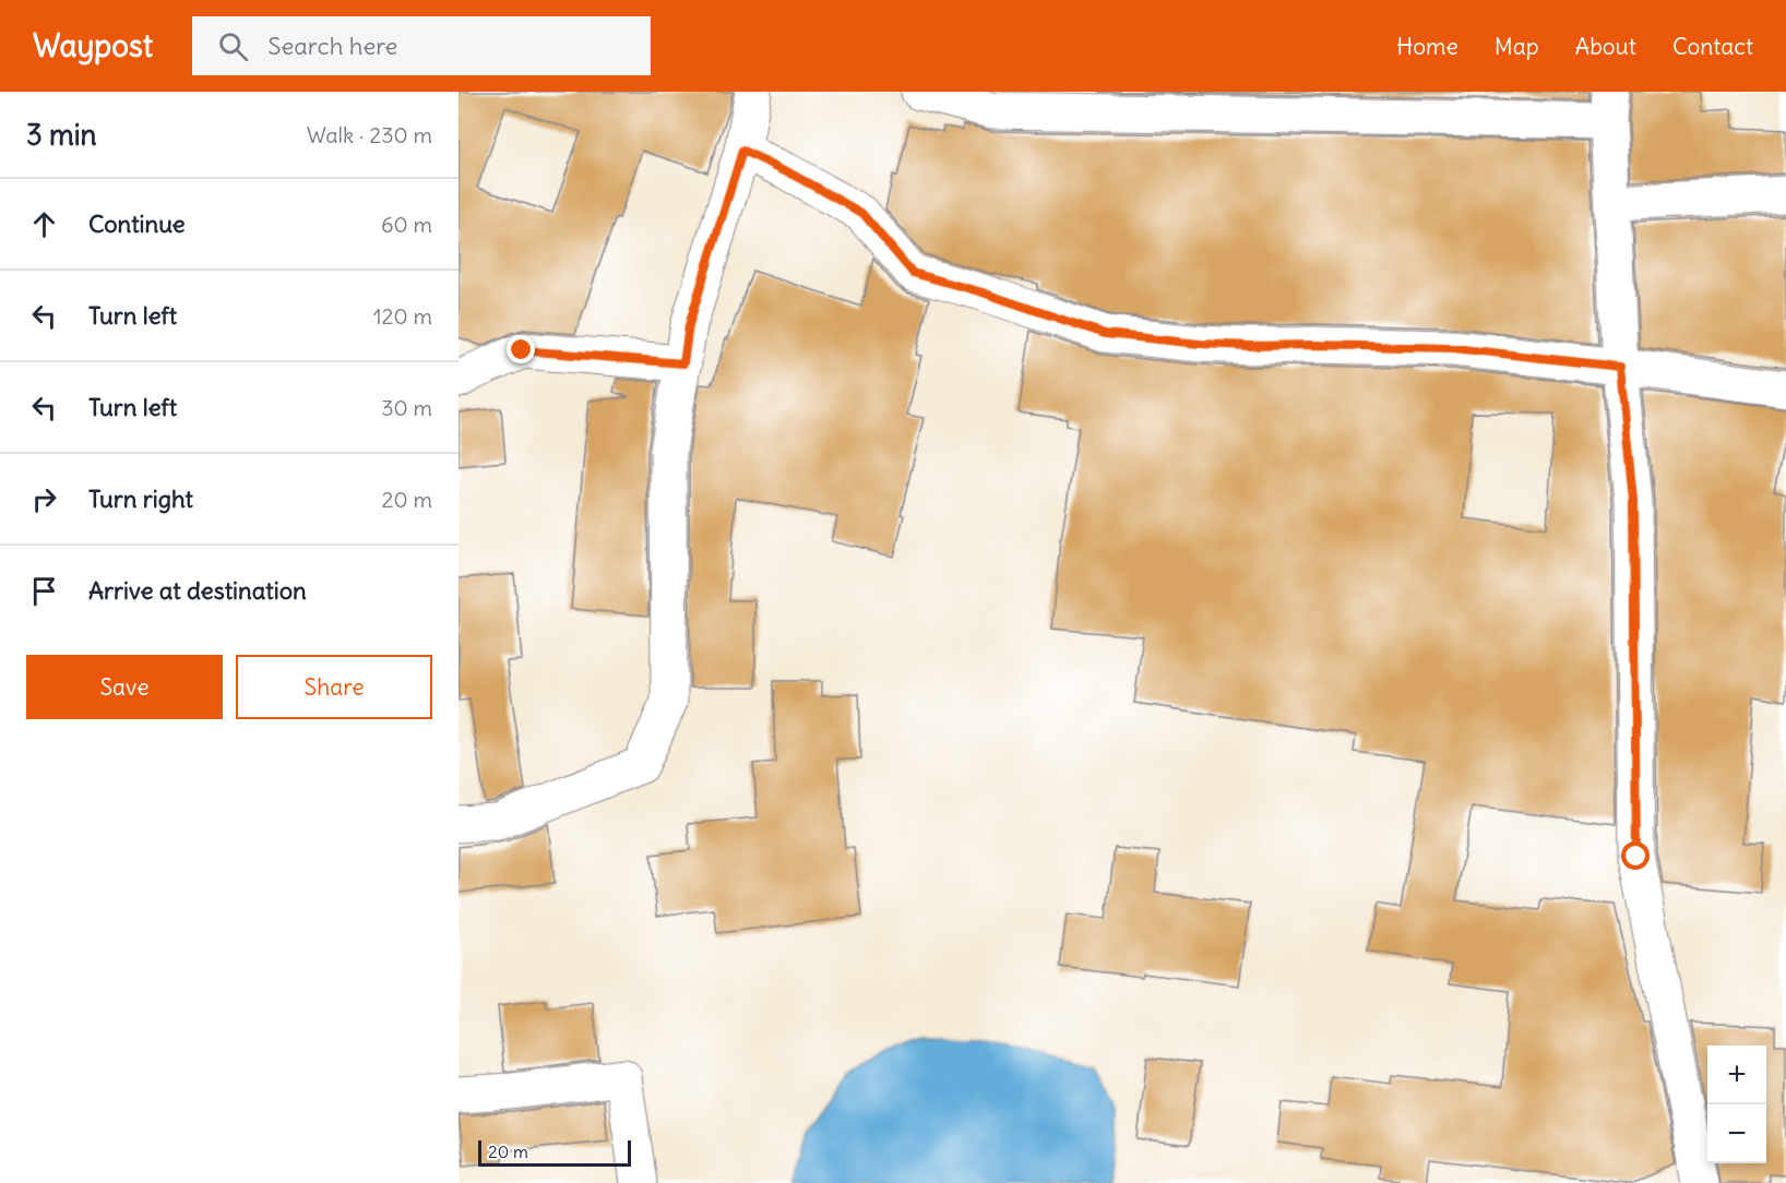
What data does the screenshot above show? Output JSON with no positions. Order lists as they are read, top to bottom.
{
  "scale_bar": "20 m",
  "page": {
    "header": "Waypost",
    "search": "Search here",
    "nav": [
      "Home",
      "Map",
      "About",
      "Contact"
    ],
    "heading": ["3 min", "Walk · 230 m"],
    "list": [
      ["Continue", "60 m"],
      ["Turn left", "120 m"],
      ["Turn left", "30 m"],
      ["Turn right", "20 m"],
      "Arrive at destination"
    ],
    "buttons": ["Save", "Share"],
    "map_buttons": ["+", "−"],
    "scale": "20 m"
  }
}
